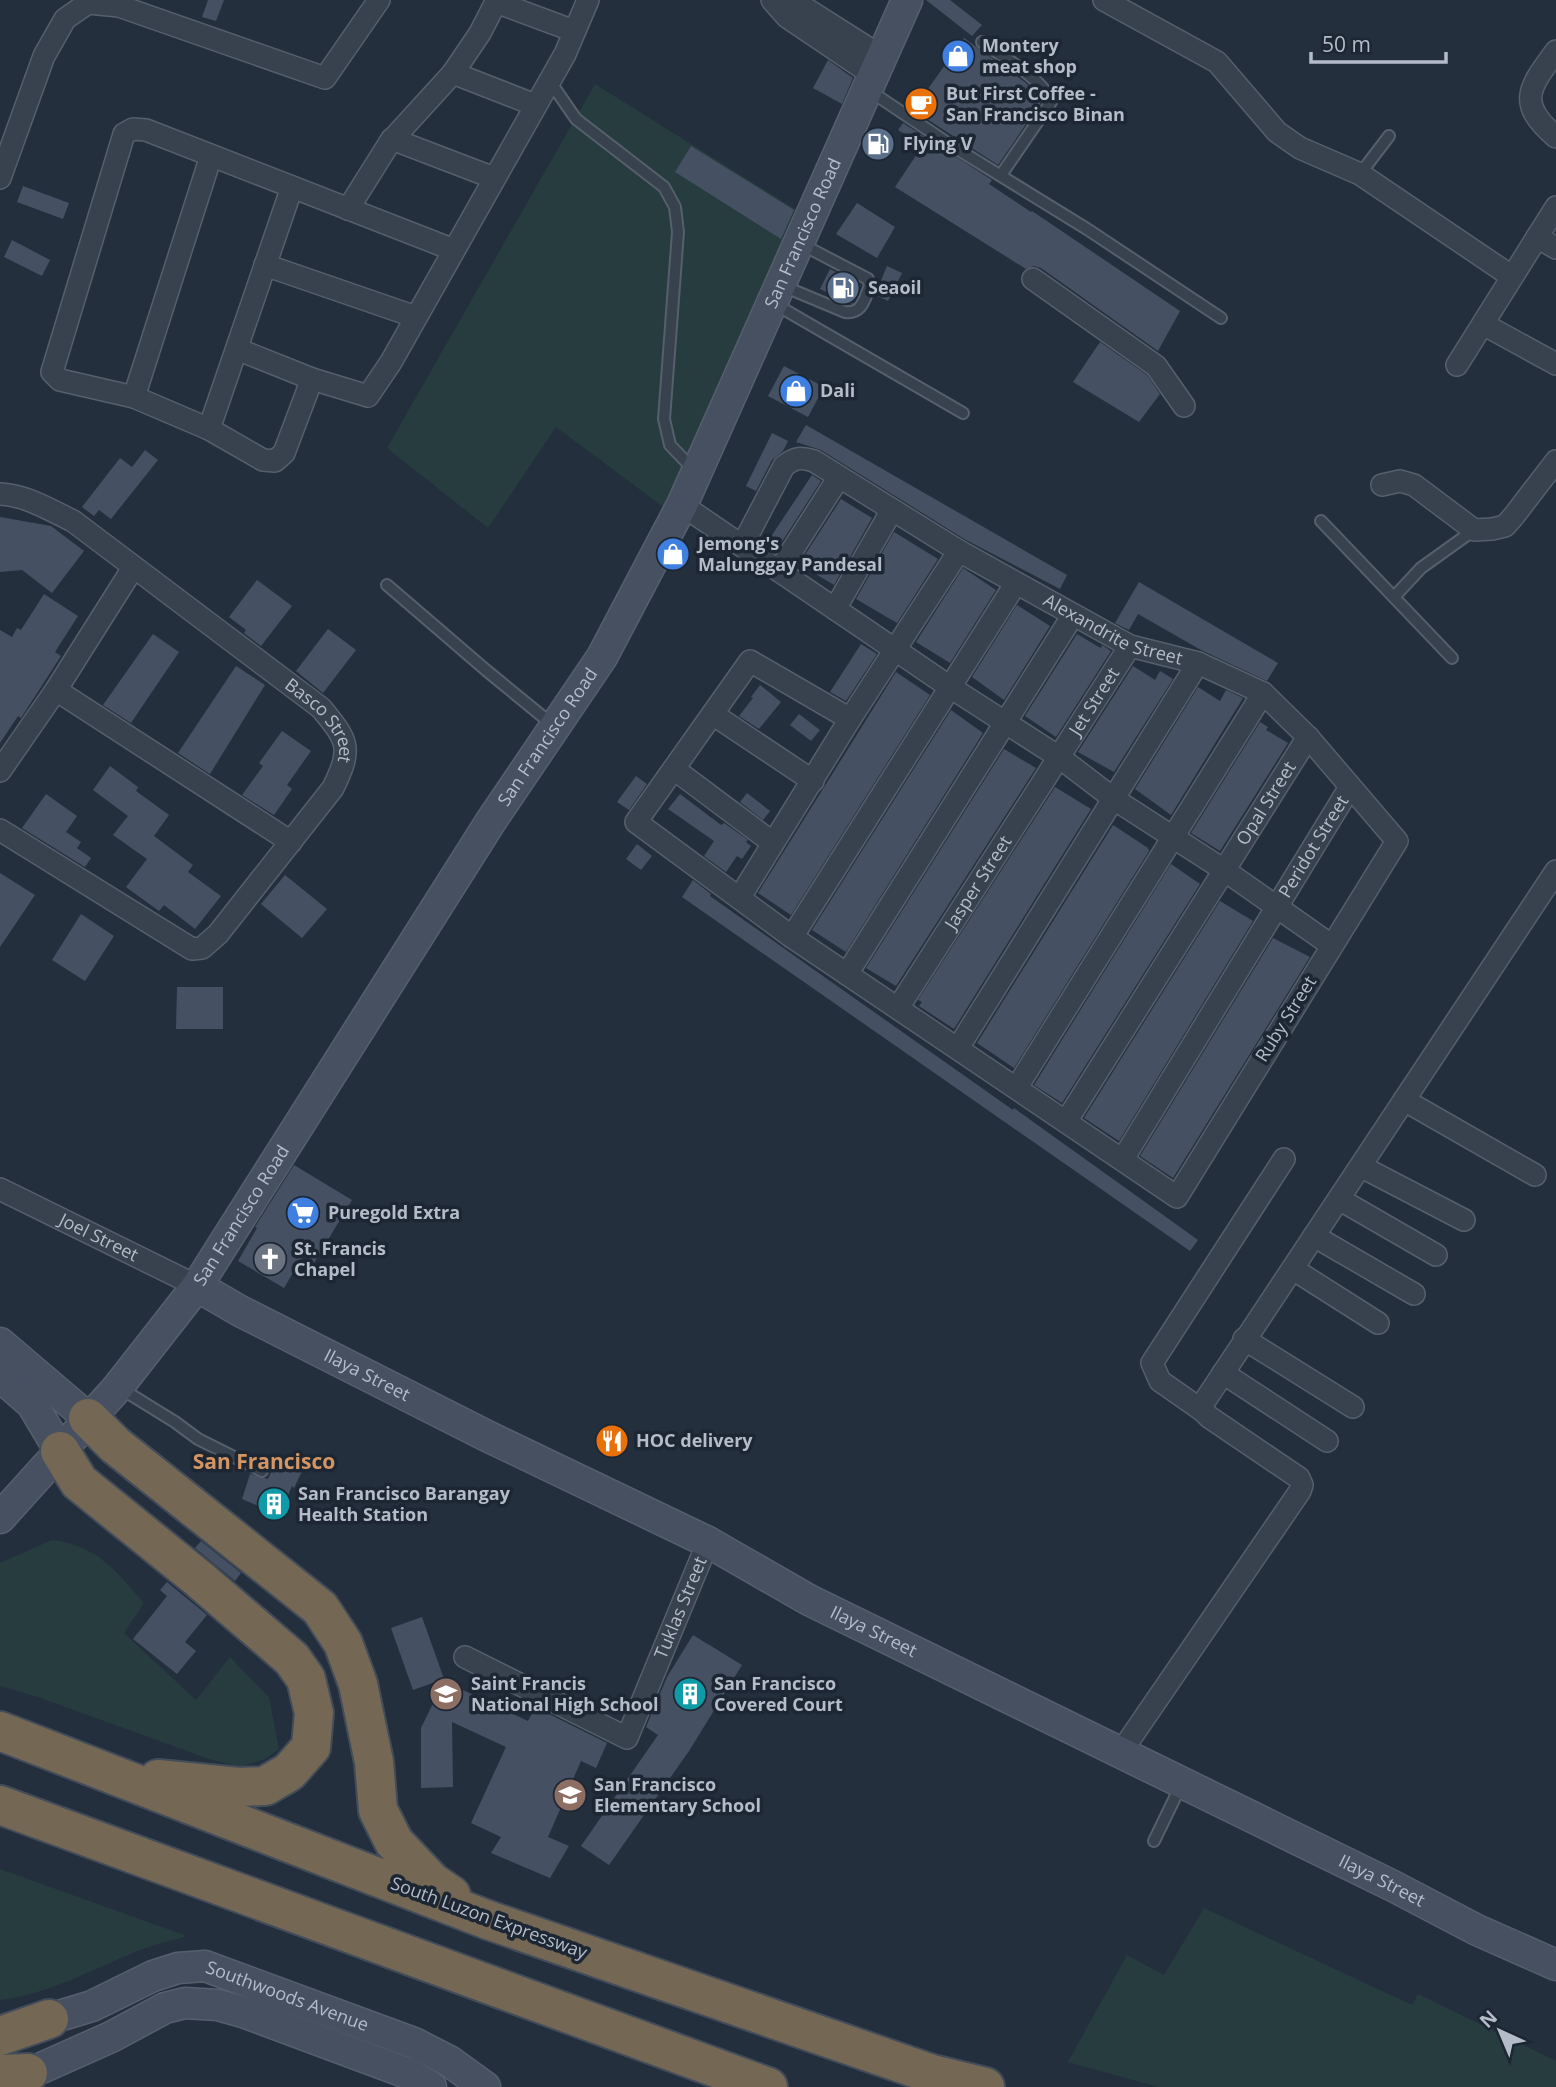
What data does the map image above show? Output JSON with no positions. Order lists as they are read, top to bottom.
{
  "streets": {
    "highway": ["South Luzon Expressway"],
    "street": [
      "San Francisco Road",
      "Alexandrite Street",
      "Jet Street",
      "Basco Street",
      "Opal Street",
      "Peridot Street",
      "Jasper Street",
      "Ruby Street",
      "Joel Street",
      "Ilaya Street",
      "Tuklas Street",
      "Southwoods Avenue"
    ]
  },
  "crossings": [
    ["San Francisco Road", "Joel Street"],
    ["San Francisco Road", "Ilaya Street"],
    ["Alexandrite Street", "Jet Street"],
    ["Alexandrite Street", "Opal Street"],
    ["Alexandrite Street", "Peridot Street"],
    ["Alexandrite Street", "Ruby Street"],
    ["Jet Street", "Jasper Street"],
    ["Peridot Street", "Ruby Street"],
    ["Joel Street", "Ilaya Street"],
    ["Ilaya Street", "Tuklas Street"]
  ],
  "districts": ["San Francisco"],
  "places": {
    "shop": ["Montery meat shop", "Dali", "Jemong's Malunggay Pandesal"],
    "cafe": ["But First Coffee - San Francisco Binan"],
    "fuel station": ["Flying V", "Seaoil"],
    "supermarket": ["Puregold Extra"],
    "church": ["St. Francis Chapel"],
    "restaurant": ["HOC delivery"],
    "building": ["San Francisco Barangay Health Station", "San Francisco Covered Court"],
    "school or university": ["Saint Francis National High School", "San Francisco Elementary School"]
  },
  "scale_bar": "50 m",
  "north": "top left"
}
